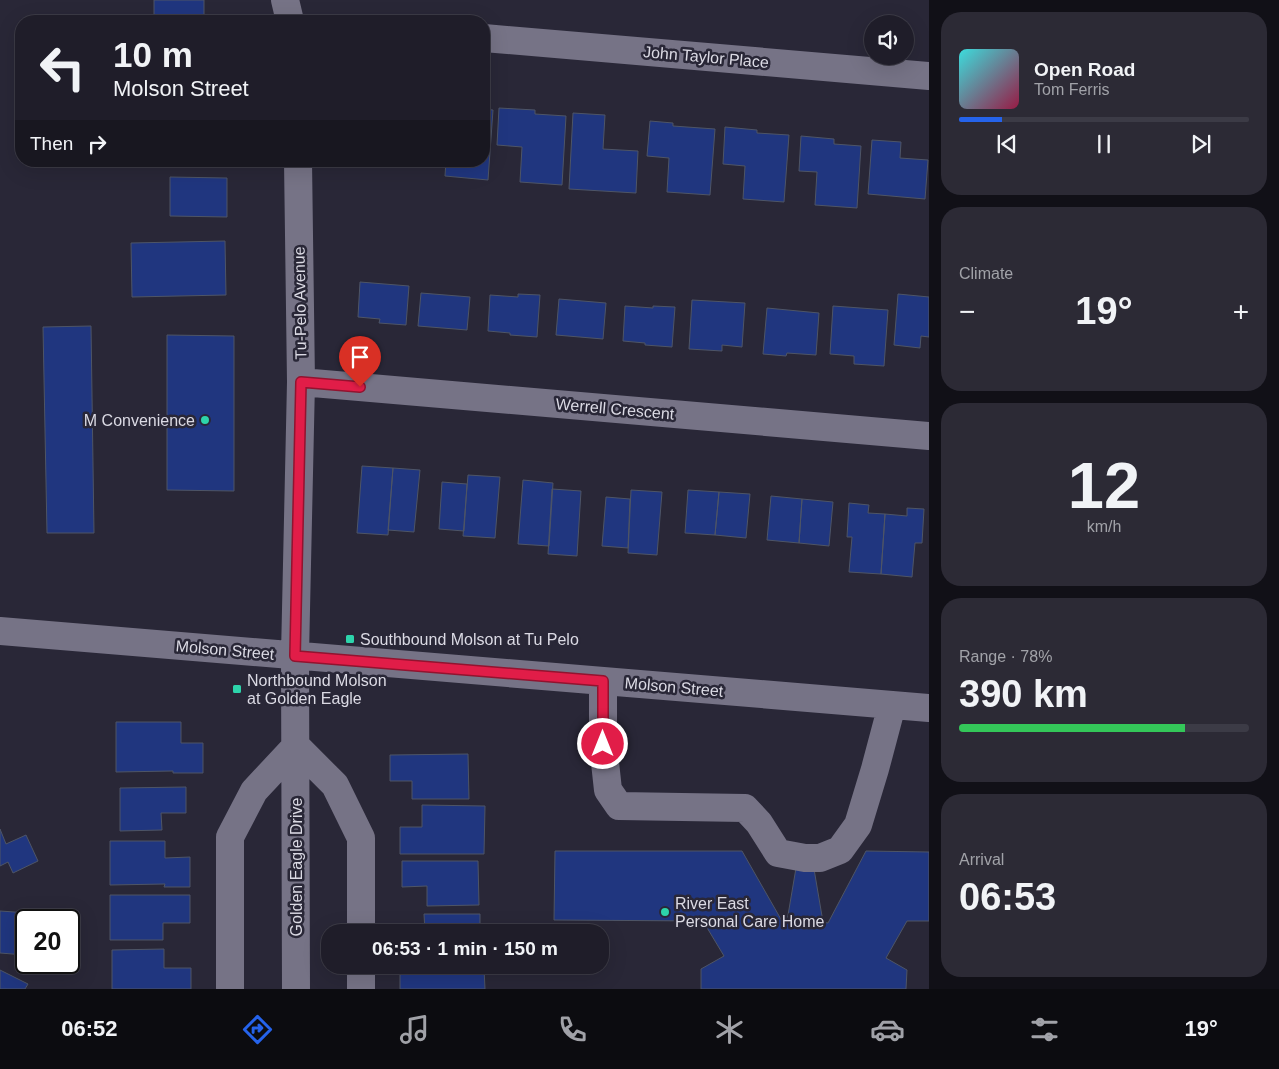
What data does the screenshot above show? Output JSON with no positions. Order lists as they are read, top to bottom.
{
  "streets": {
    "street": [
      "John Taylor Place",
      "Tu-Pelo Avenue",
      "Werrell Crescent",
      "Molson Street",
      "Golden Eagle Drive"
    ]
  },
  "crossings": [
    ["Tu-Pelo Avenue", "Werrell Crescent"],
    ["Tu-Pelo Avenue", "Molson Street"],
    ["Tu-Pelo Avenue", "Golden Eagle Drive"],
    ["Molson Street", "Golden Eagle Drive"]
  ],
  "places": {
    "other": ["M Convenience", "River East Personal Care Home"],
    "transit": ["Southbound Molson at Tu Pelo", "Northbound Molson at Golden Eagle"]
  },
  "page": {
    "turn": ["10 m", "Molson Street"],
    "song": ["Open Road", "Tom Ferris"],
    "then": "Then",
    "tile": [
      "Climate",
      ["12", "km/h"],
      ["Range · 78%", "390 km"],
      ["Arrival", "06:53"]
    ],
    "heat": ["−", "19°", "+"],
    "limit": "20",
    "trip": "06:53 · 1 min · 150 m",
    "tabs": ["06:52", "19°"]
  }
}
